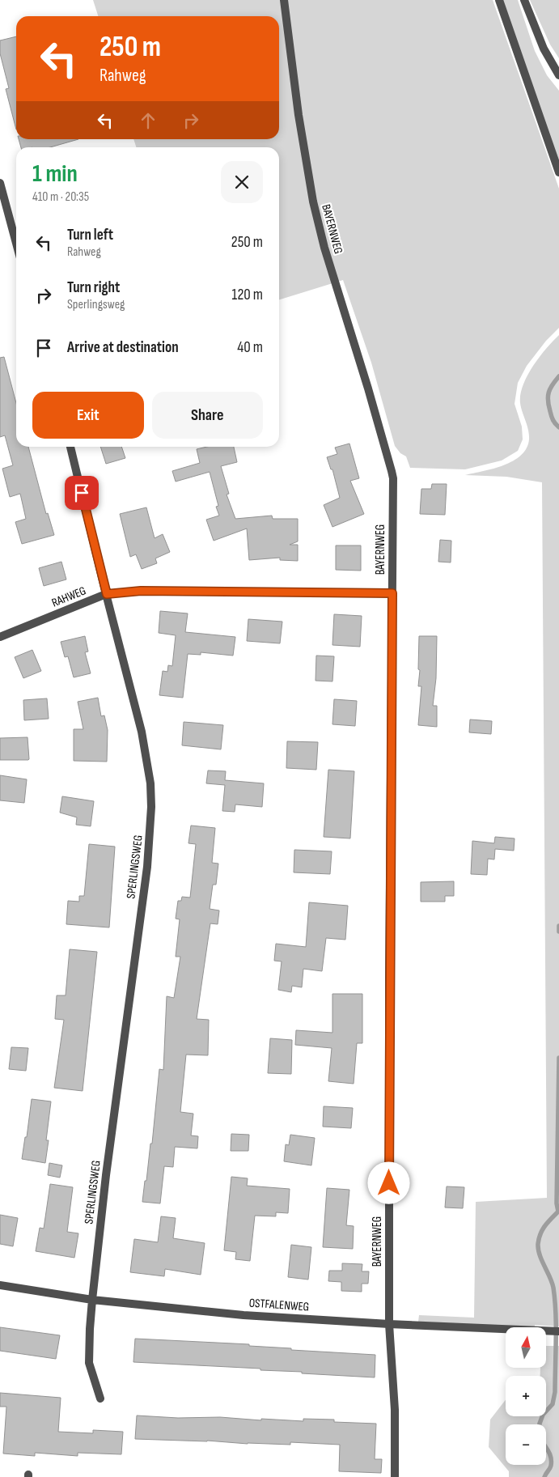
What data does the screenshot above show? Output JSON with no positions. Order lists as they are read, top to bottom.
{
  "streets": {
    "street": [
      "BAYERNWEG",
      "RAHWEG",
      "SPERLINGSWEG",
      "OSTFALENWEG"
    ]
  },
  "crossings": [
    ["BAYERNWEG", "RAHWEG"],
    ["BAYERNWEG", "OSTFALENWEG"],
    ["RAHWEG", "SPERLINGSWEG"],
    ["SPERLINGSWEG", "OSTFALENWEG"]
  ],
  "north": "top",
  "page": {
    "turn": ["250 m", "Rahweg"],
    "heading": ["1 min", "410 m · 20:35"],
    "list": [
      {
        "name": "Turn left",
        "note": "Rahweg",
        "value": "250 m"
      },
      {
        "name": "Turn right",
        "note": "Sperlingsweg",
        "value": "120 m"
      },
      {
        "name": "Arrive at destination",
        "value": "40 m"
      }
    ],
    "buttons": ["Exit", "Share"],
    "map_buttons": ["+", "−"]
  }
}
